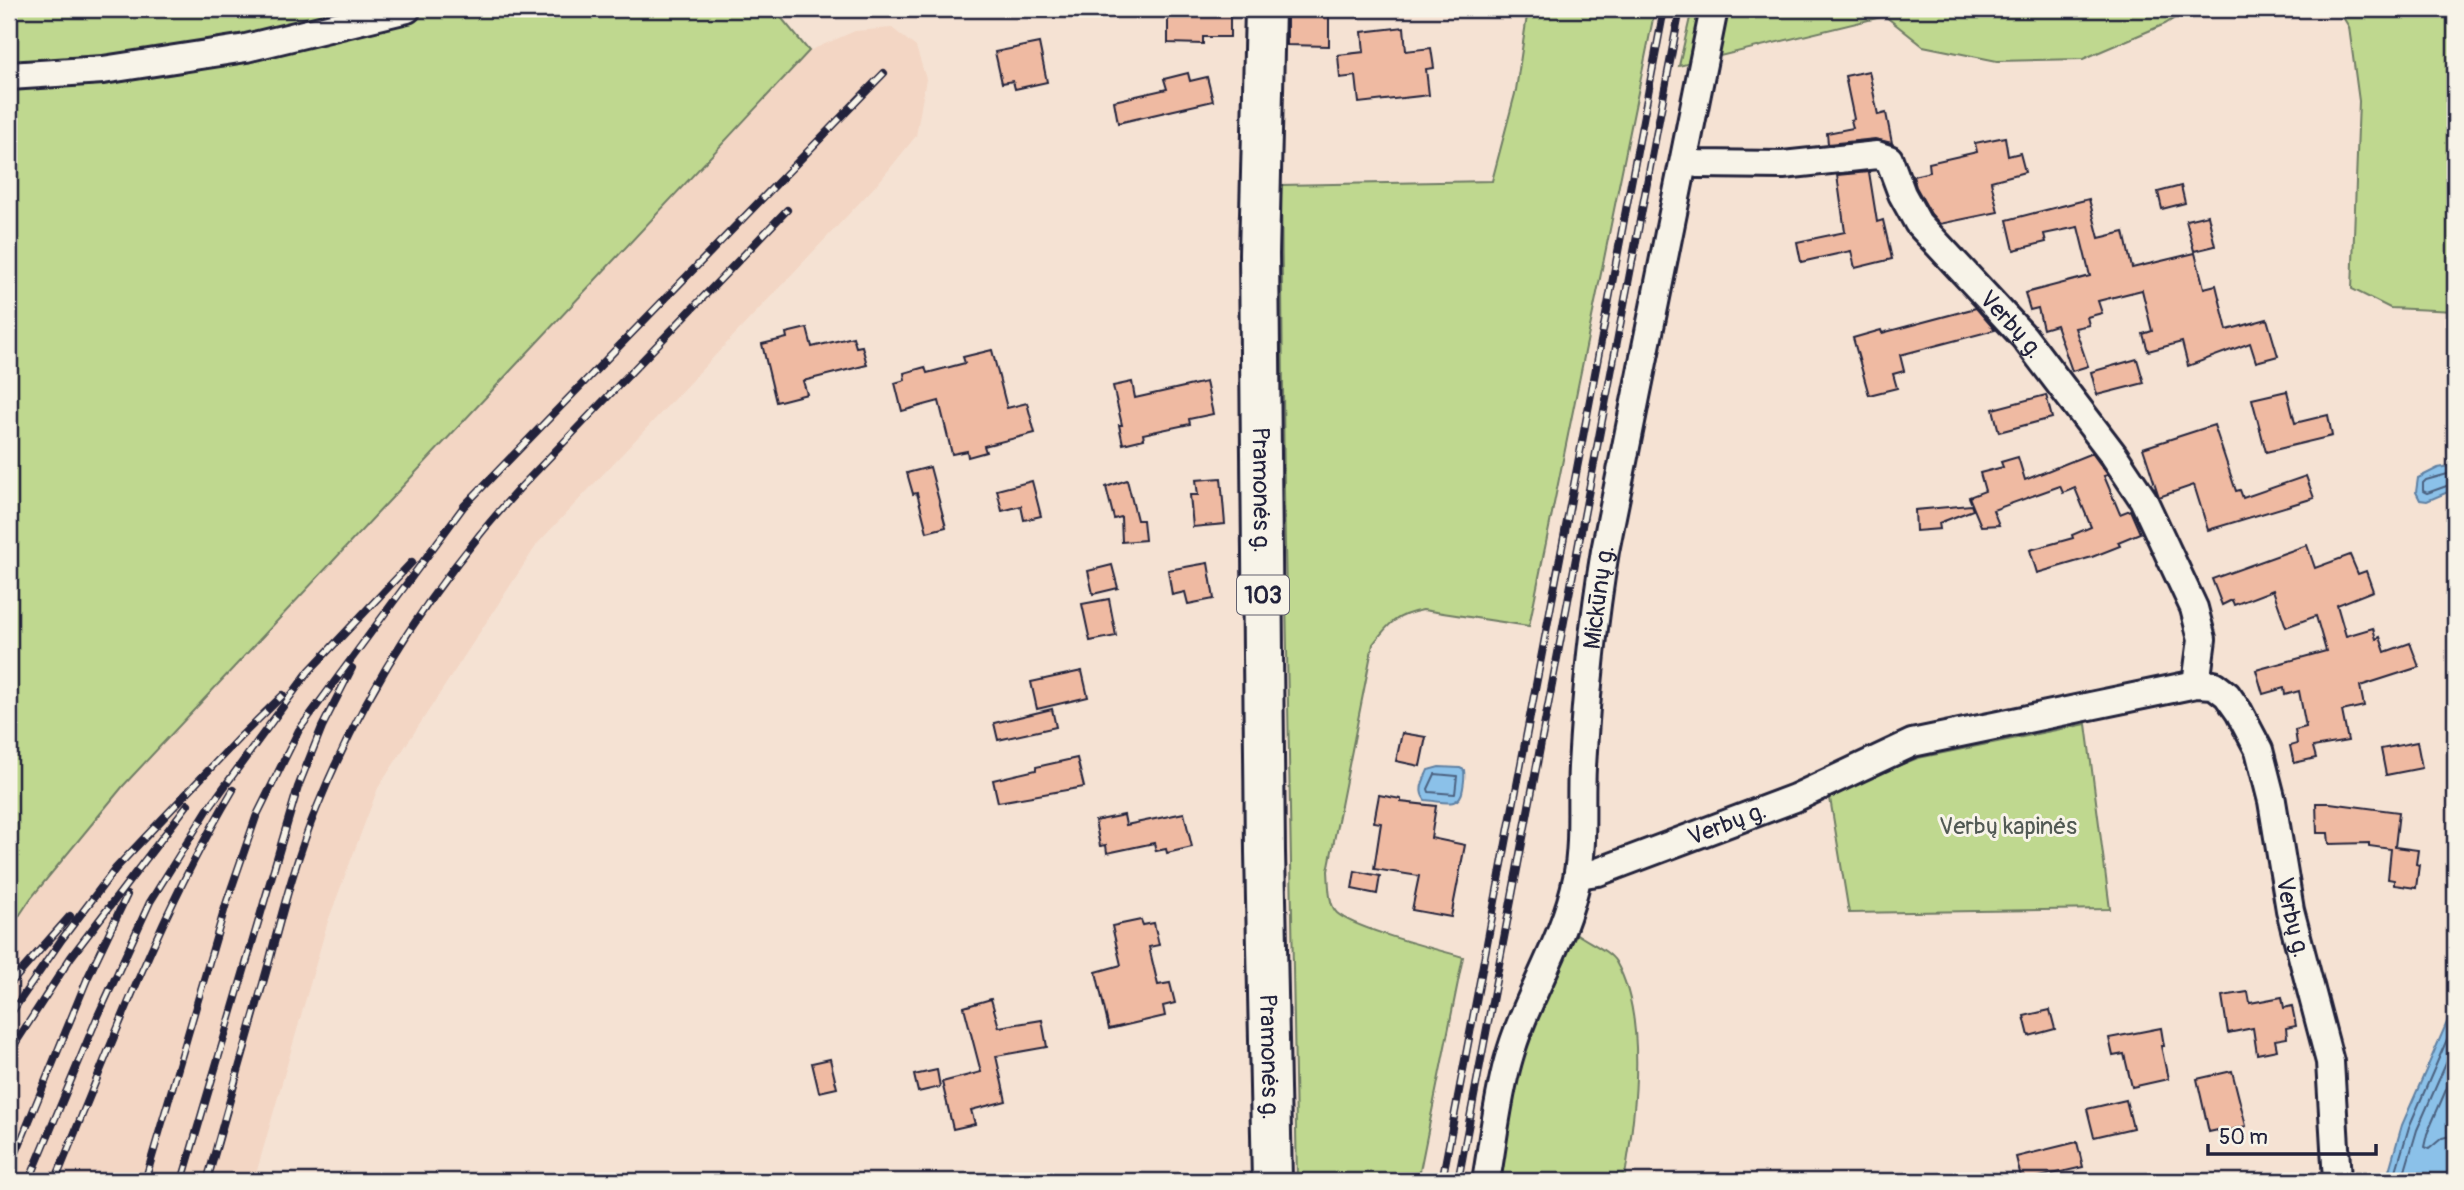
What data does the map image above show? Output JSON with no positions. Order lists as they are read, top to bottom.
{
  "streets": {
    "main road": ["Pramonės g.", "103"],
    "street": ["Verbų g.", "Mickūnų g."]
  },
  "crossings": [
    ["Verbų g.", "Mickūnų g."]
  ],
  "parks": ["Verbų kapinės"],
  "scale_bar": "50 m"
}
